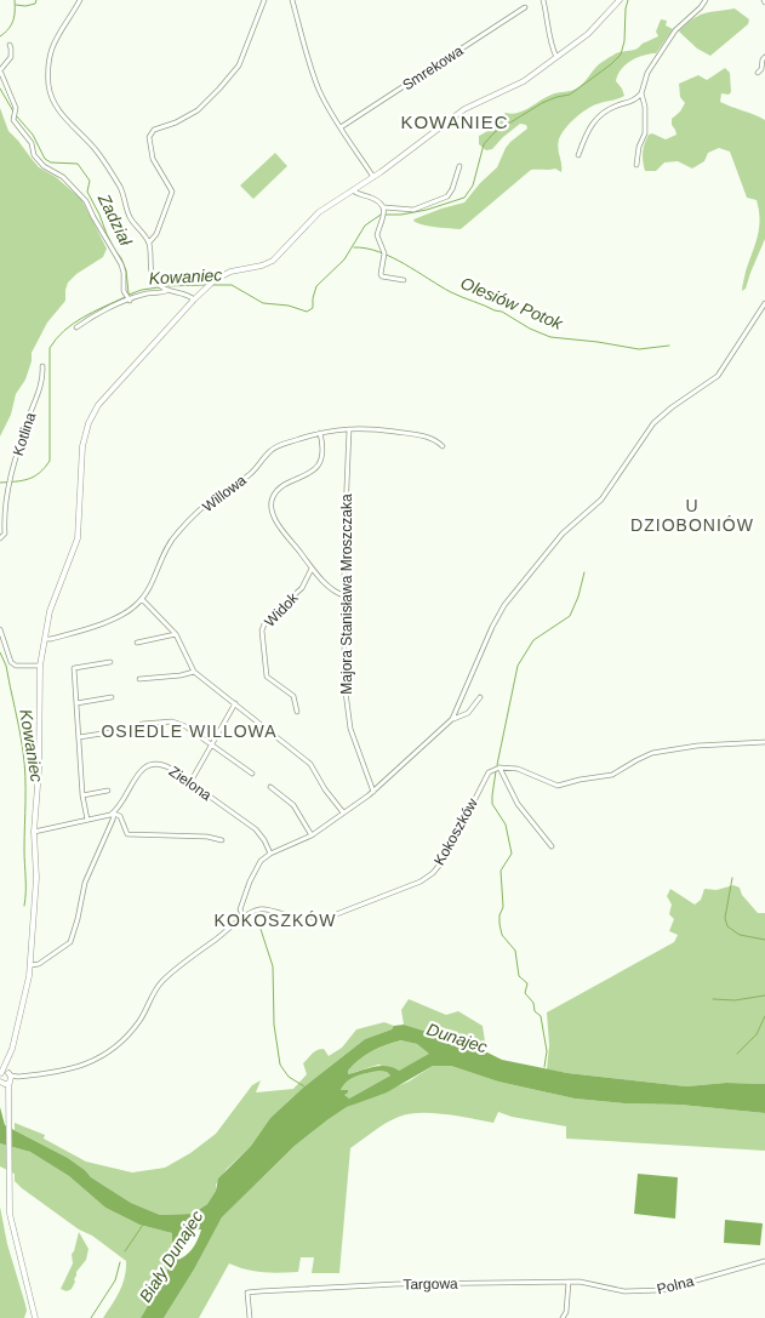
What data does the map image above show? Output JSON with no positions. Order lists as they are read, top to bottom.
{
  "streets": {
    "street": [
      "Smrekowa",
      "Kotlina",
      "Willowa",
      "Majora Stanisława Mroszczaka",
      "Widok",
      "Zielona",
      "Kokoszków",
      "Targowa",
      "Polna"
    ]
  },
  "crossings": [
    ["Willowa", "Majora Stanisława Mroszczaka"],
    ["Targowa", "Polna"]
  ],
  "districts": [
    "KOWANIEC",
    "U DZIOBONIÓW",
    "OSIEDLE WILLOWA",
    "KOKOSZKÓW"
  ],
  "water": [
    "Zadział",
    "Kowaniec",
    "Olesiów Potok",
    "Dunajec",
    "Biały Dunajec"
  ]
}
